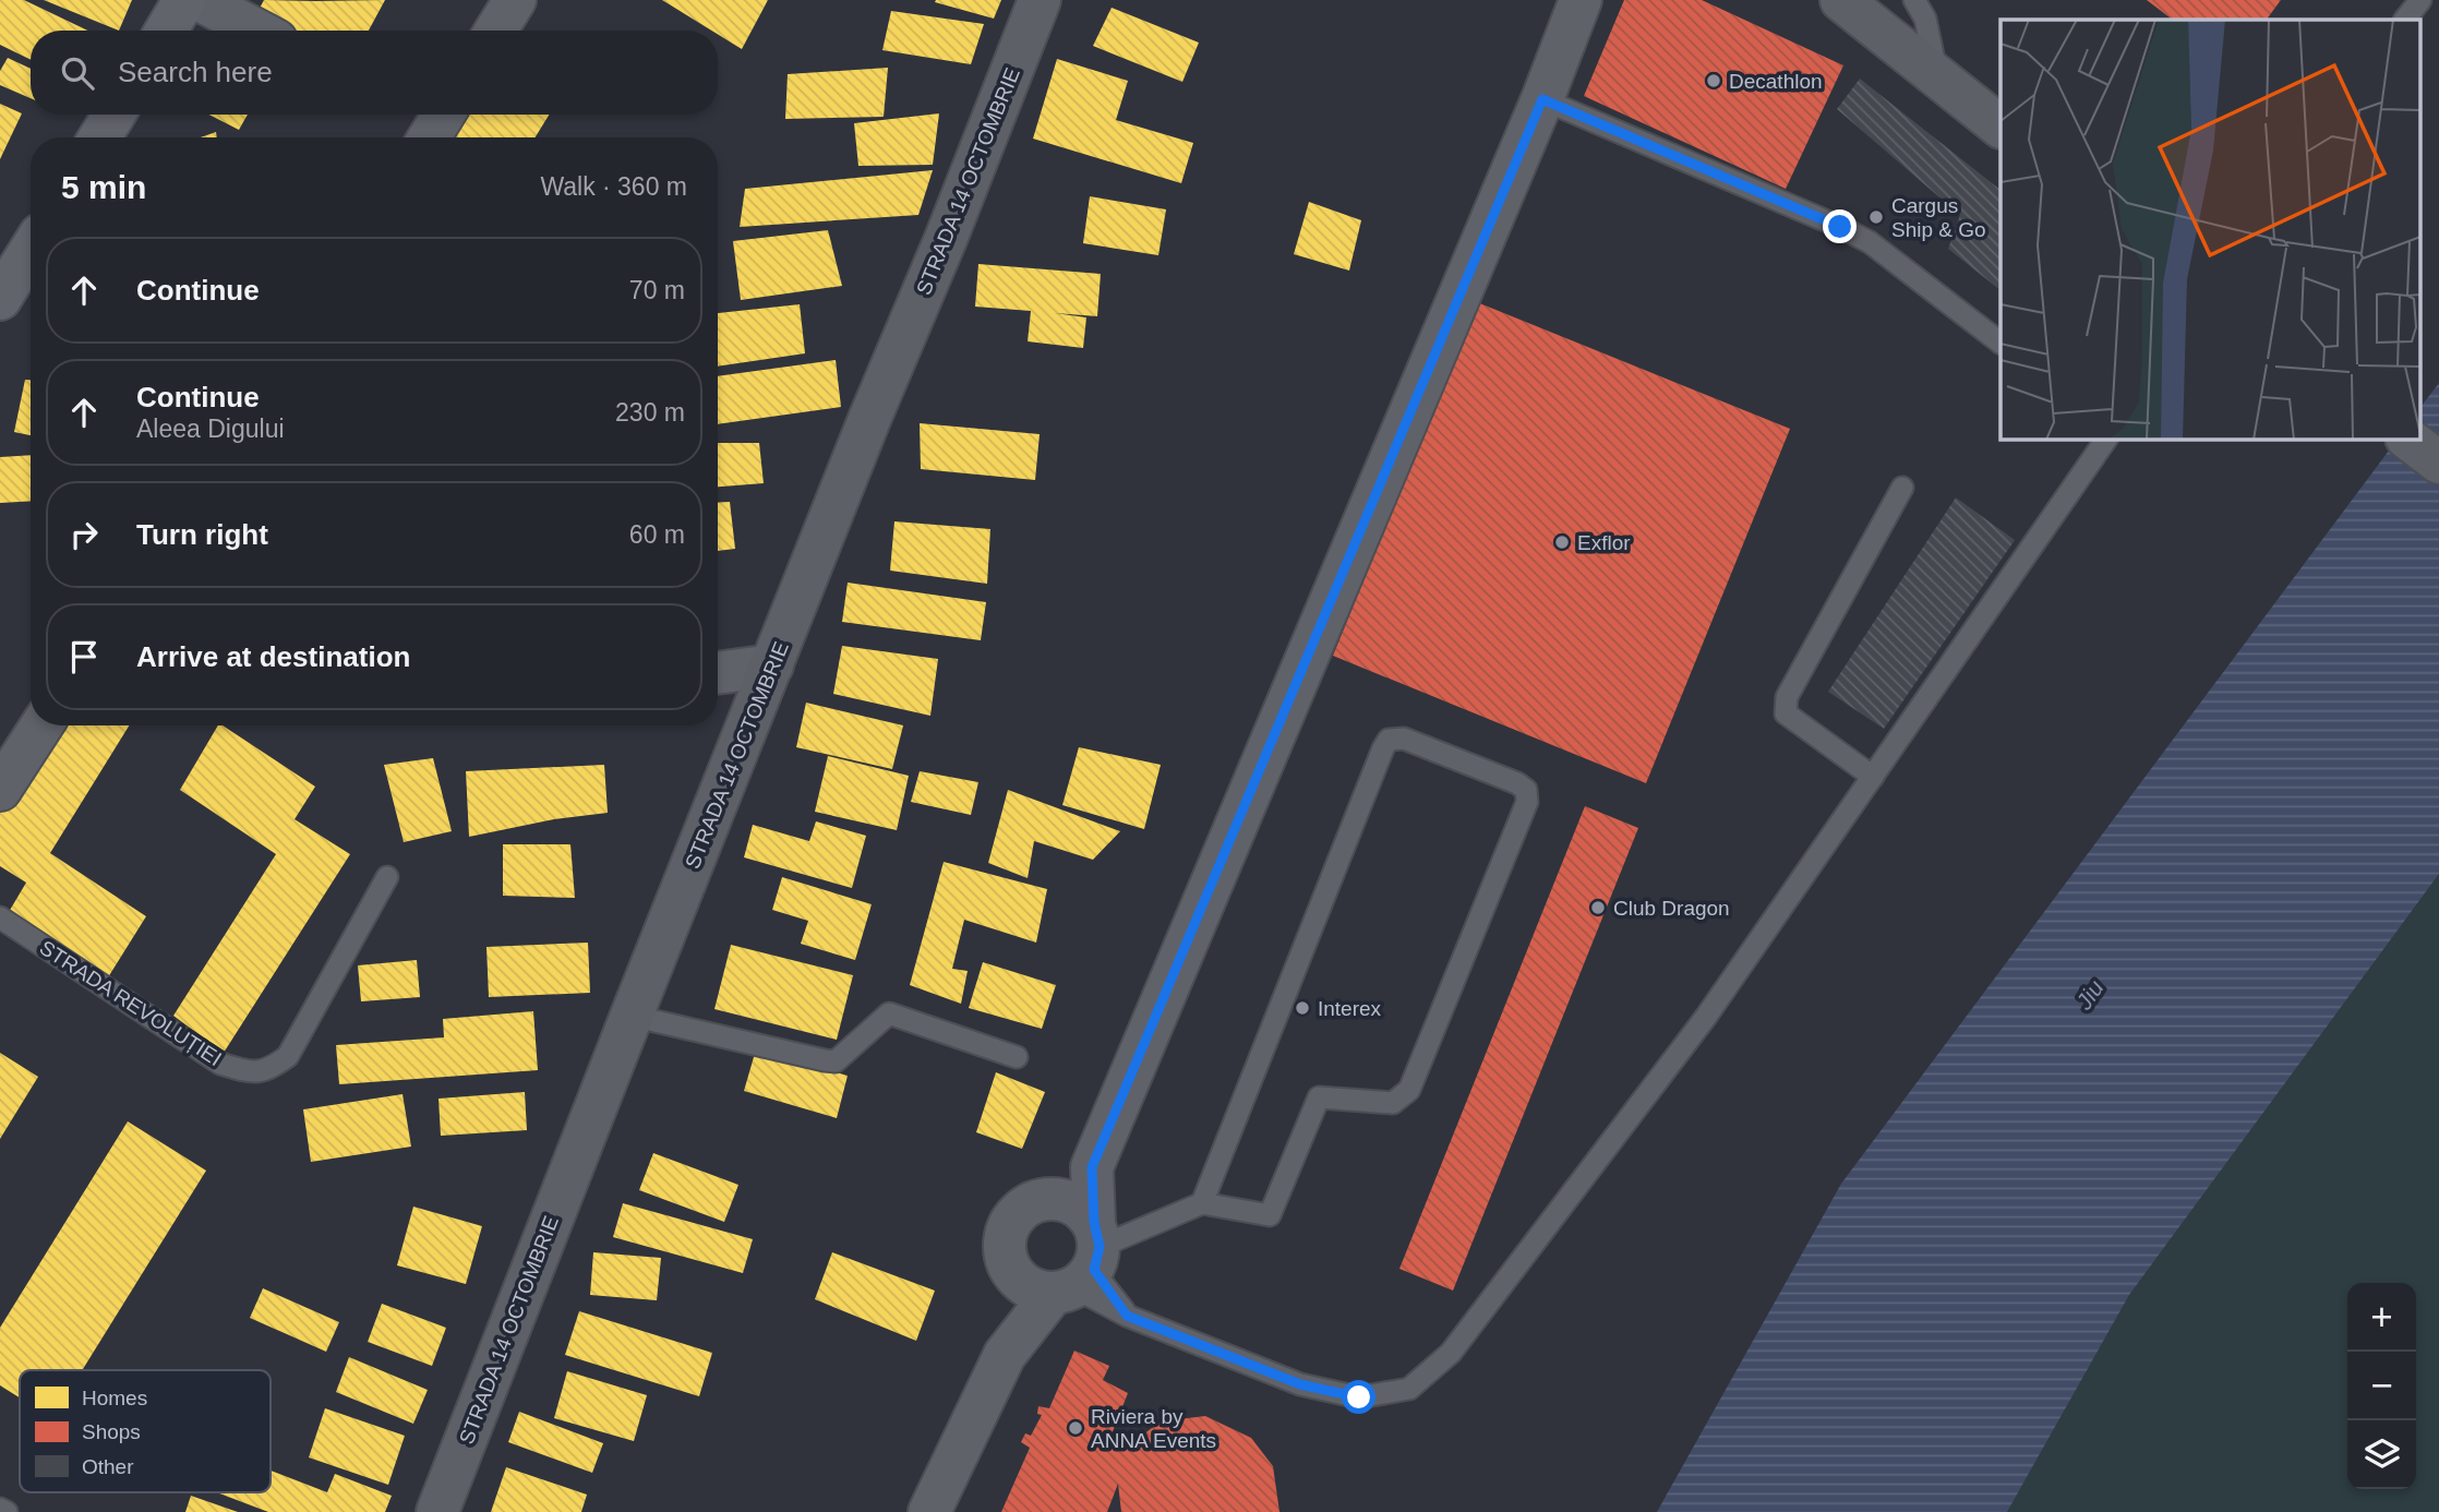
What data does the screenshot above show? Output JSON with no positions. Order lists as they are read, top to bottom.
{
  "streets": {
    "street": ["STRADA 14 OCTOMBRIE"],
    "lane": ["STRADA REVOLUȚIEI"]
  },
  "water": ["Jiu"],
  "places": [
    "Decathlon",
    "Cargus Ship & Go",
    "Exflor",
    "Club Dragon",
    "Interex",
    "Riviera by ANNA Events"
  ],
  "legend": ["Homes", "Shops", "Other"],
  "page": {
    "search": "Search here",
    "heading": ["5 min", "Walk · 360 m"],
    "list": [
      ["Continue", "70 m"],
      ["Continue", "Aleea Digului", "230 m"],
      ["Turn right", "60 m"],
      "Arrive at destination"
    ],
    "map_buttons": ["+", "−"]
  }
}
